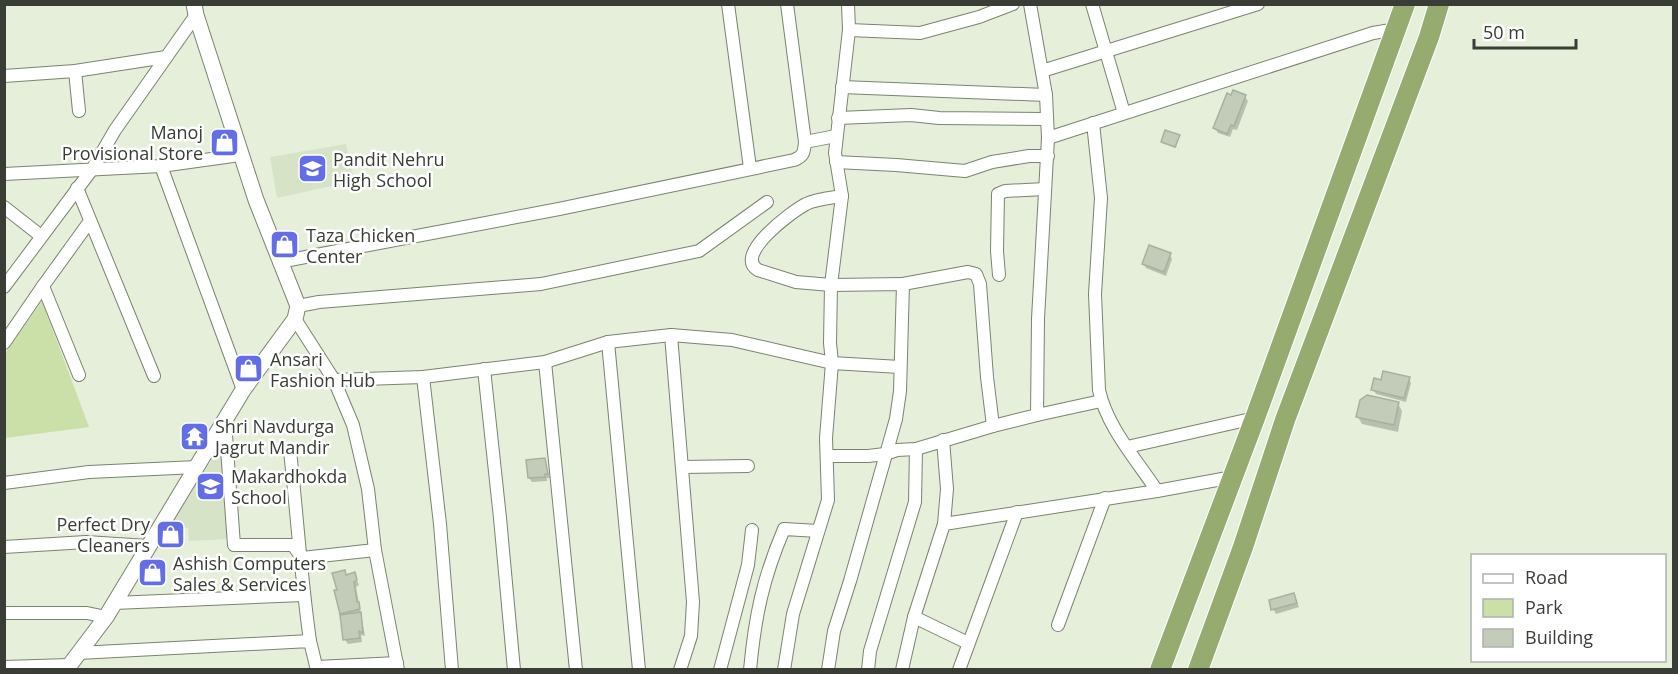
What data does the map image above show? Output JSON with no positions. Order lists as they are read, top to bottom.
{
  "places": {
    "shop": [
      "Manoj Provisional Store",
      "Taza Chicken Center",
      "Ansari Fashion Hub",
      "Perfect Dry Cleaners",
      "Ashish Computers Sales & Services"
    ],
    "school or university": ["Pandit Nehru High School", "Makardhokda School"],
    "temple": ["Shri Navdurga Jagrut Mandir"]
  },
  "legend": ["Road", "Park", "Building"],
  "scale_bar": "50 m"
}
